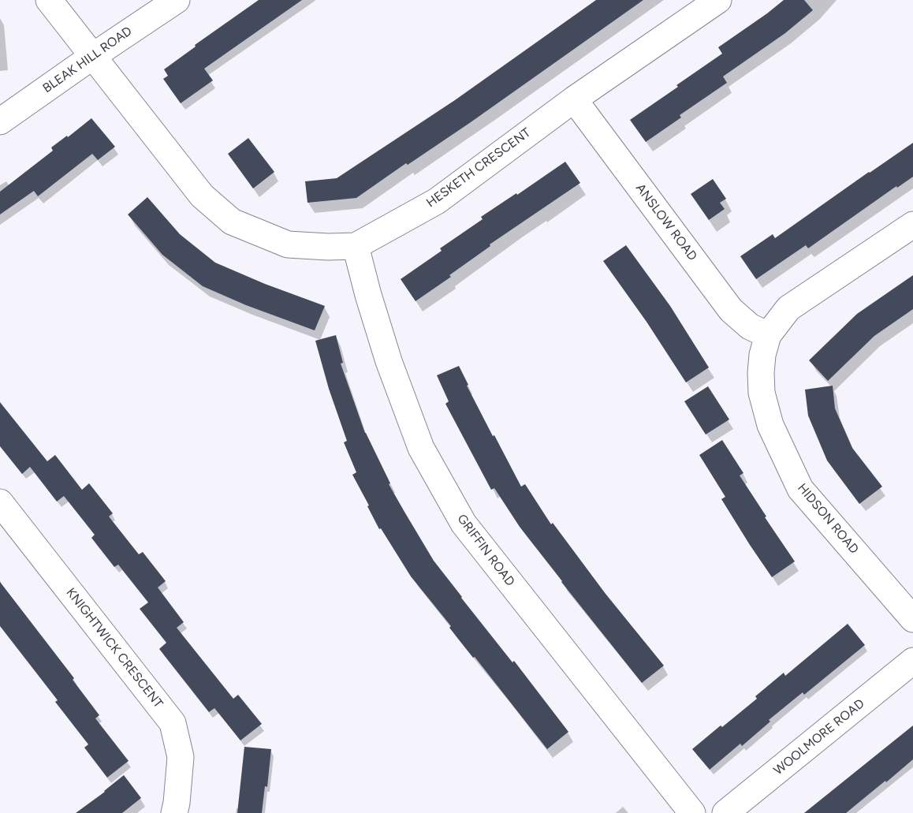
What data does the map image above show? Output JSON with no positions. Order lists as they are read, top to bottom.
{
  "streets": {
    "street": [
      "BLEAK HILL ROAD",
      "HESKETH CRESCENT",
      "ANSLOW ROAD",
      "HIDSON ROAD",
      "GRIFFIN ROAD",
      "KNIGHTWICK CRESCENT",
      "WOOLMORE ROAD"
    ]
  },
  "crossings": [
    ["BLEAK HILL ROAD", "HESKETH CRESCENT"],
    ["HESKETH CRESCENT", "ANSLOW ROAD"],
    ["HESKETH CRESCENT", "GRIFFIN ROAD"],
    ["ANSLOW ROAD", "HIDSON ROAD"]
  ]
}
